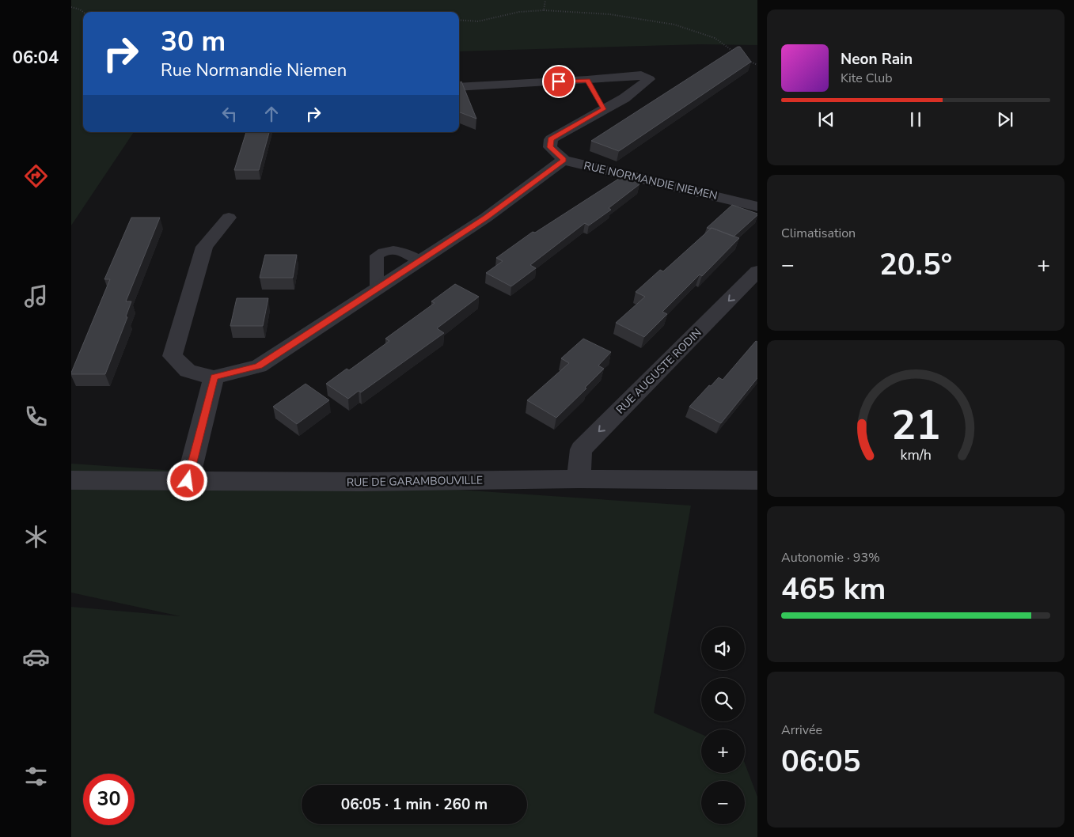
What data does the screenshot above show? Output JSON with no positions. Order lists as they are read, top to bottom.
{
  "streets": {
    "street": ["RUE NORMANDIE NIEMEN", "RUE AUGUSTE RODIN", "RUE DE GARAMBOUVILLE"]
  },
  "crossings": [
    ["RUE AUGUSTE RODIN", "RUE DE GARAMBOUVILLE"]
  ],
  "one_way": ["RUE AUGUSTE RODIN"],
  "page": {
    "tabs": "06:04",
    "turn": ["30 m", "Rue Normandie Niemen"],
    "song": ["Neon Rain", "Kite Club"],
    "tile": [
      "Climatisation",
      ["Autonomie · 93%", "465 km"],
      ["Arrivée", "06:05"]
    ],
    "heat": ["−", "20.5°", "+"],
    "map_buttons": ["+", "−"],
    "limit": "30",
    "trip": "06:05 · 1 min · 260 m",
    "gauge": ["21", "km/h"]
  }
}
